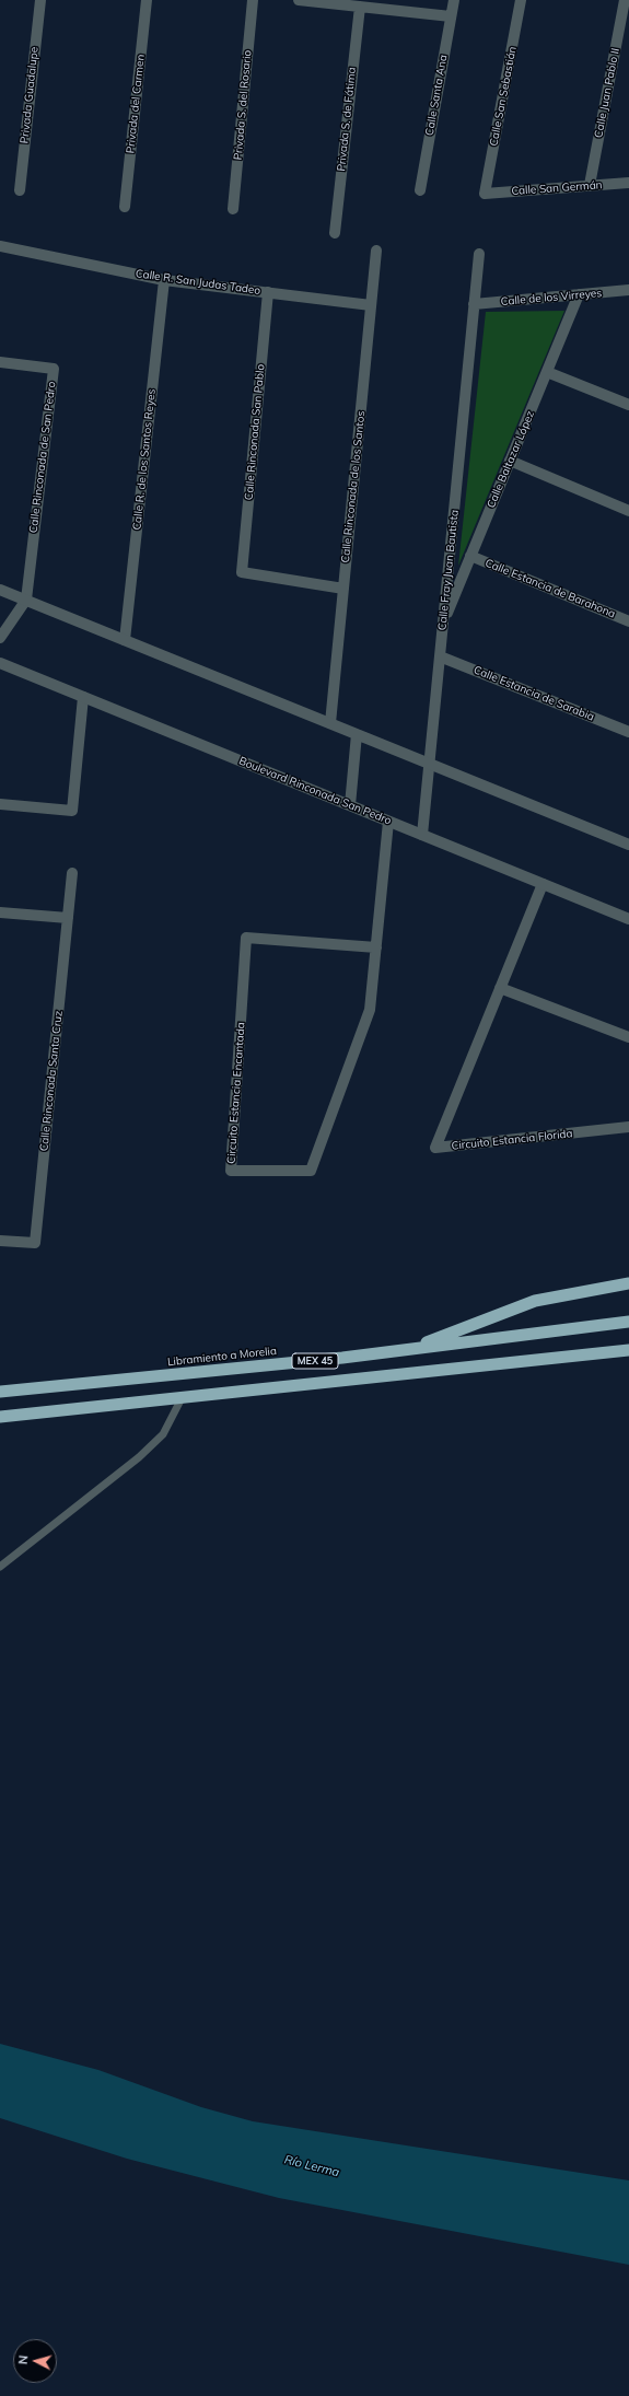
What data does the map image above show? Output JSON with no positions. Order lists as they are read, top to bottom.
{
  "streets": {
    "highway": ["Libramiento a Morelia", "MEX 45"],
    "street": [
      "Calle Juan Pablo II",
      "Privada Guadalupe",
      "Calle Santa Ana",
      "Calle San Sebastián",
      "Privada del Carmen",
      "Privada S. del Rosario",
      "Privada S. de Fátima",
      "Calle San Germán",
      "Calle R. San Judas Tadeo",
      "Calle de los Virreyes",
      "Calle Rinconada San Pablo",
      "Calle Rinconada de San Pedro",
      "Calle R. de los Santos Reyes",
      "Calle Baltazar López",
      "Calle Rinconada de los Santos",
      "Calle Fray Juan Bautista",
      "Calle Estancia de Barahona",
      "Calle Estancia de Sarabia",
      "Boulevard Rinconada San Pedro",
      "Calle Rinconada Santa Cruz",
      "Circuito Estancia Encantada",
      "Circuito Estancia Florida"
    ]
  },
  "crossings": [
    ["Calle Juan Pablo II", "Calle San Germán"],
    ["Calle San Sebastián", "Calle San Germán"],
    ["Calle R. San Judas Tadeo", "Calle Rinconada San Pablo"],
    ["Calle R. San Judas Tadeo", "Calle R. de los Santos Reyes"],
    ["Calle R. San Judas Tadeo", "Calle Rinconada de los Santos"],
    ["Calle de los Virreyes", "Calle Baltazar López"],
    ["Calle de los Virreyes", "Calle Fray Juan Bautista"],
    ["Calle Rinconada San Pablo", "Calle Rinconada de los Santos"],
    ["Calle Baltazar López", "Calle Fray Juan Bautista"],
    ["Calle Baltazar López", "Calle Estancia de Barahona"],
    ["Calle Fray Juan Bautista", "Calle Estancia de Sarabia"],
    ["Calle Fray Juan Bautista", "Boulevard Rinconada San Pedro"],
    ["Boulevard Rinconada San Pedro", "Circuito Estancia Encantada"],
    ["Boulevard Rinconada San Pedro", "Circuito Estancia Florida"]
  ],
  "water": ["Río Lerma"],
  "north": "left"
}
